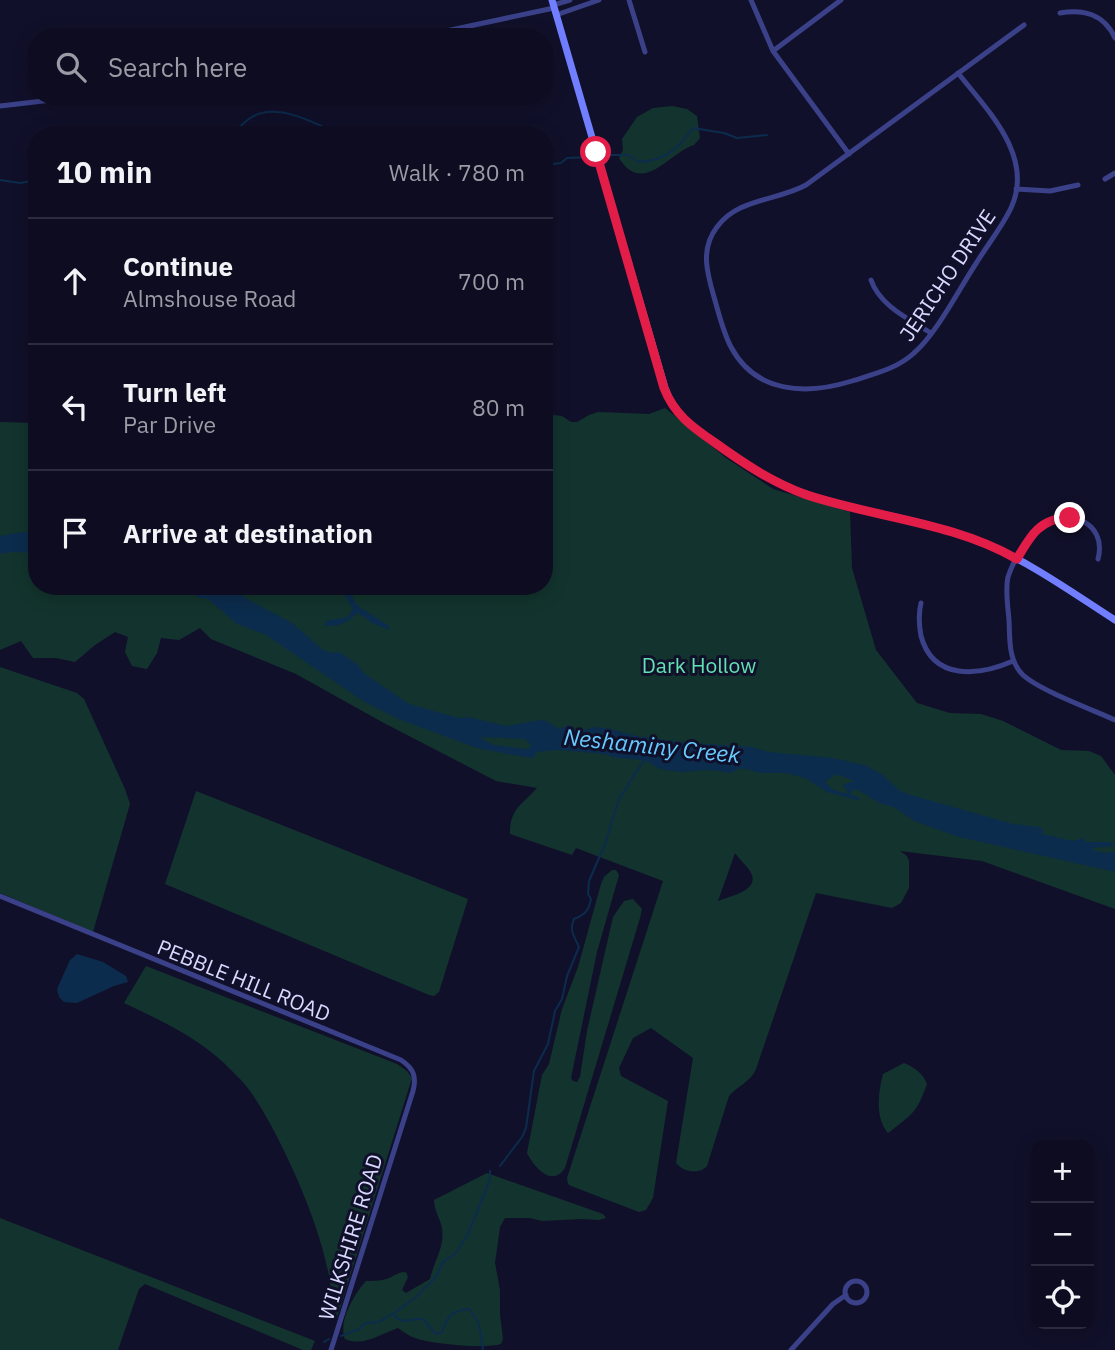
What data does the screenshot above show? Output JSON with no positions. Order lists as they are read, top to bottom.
{
  "streets": {
    "street": ["JERICHO DRIVE", "PEBBLE HILL ROAD", "WILKSHIRE ROAD"]
  },
  "crossings": [
    ["PEBBLE HILL ROAD", "WILKSHIRE ROAD"]
  ],
  "water": ["Neshaminy Creek"],
  "parks": ["Dark Hollow"],
  "page": {
    "search": "Search here",
    "heading": ["10 min", "Walk · 780 m"],
    "list": [
      ["Continue", "Almshouse Road", "700 m"],
      ["Turn left", "Par Drive", "80 m"],
      "Arrive at destination"
    ],
    "map_buttons": ["+", "−"]
  }
}
